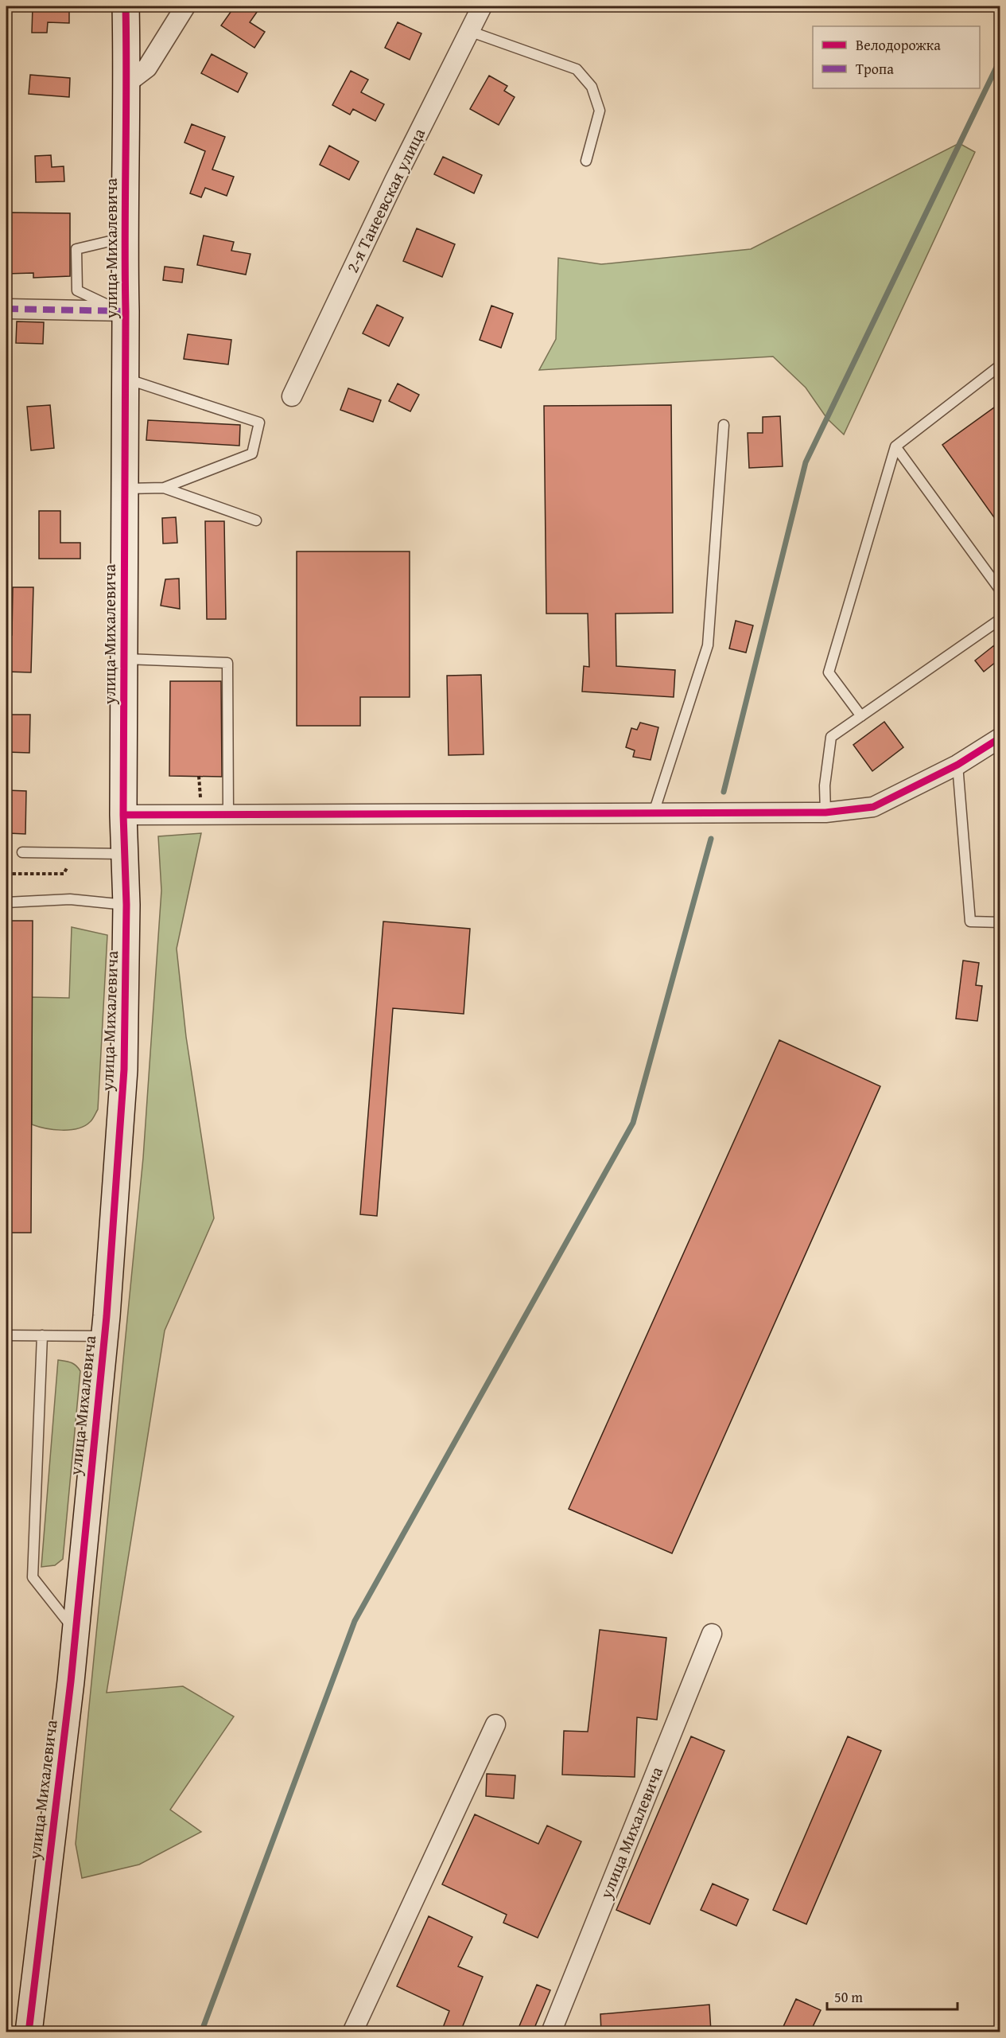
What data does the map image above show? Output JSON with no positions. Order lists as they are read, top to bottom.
{
  "streets": {
    "street": ["2-я Танеевская улица", "улица Михалевича"]
  },
  "legend": ["Велодорожка", "Тропа"],
  "scale_bar": "50 m"
}
